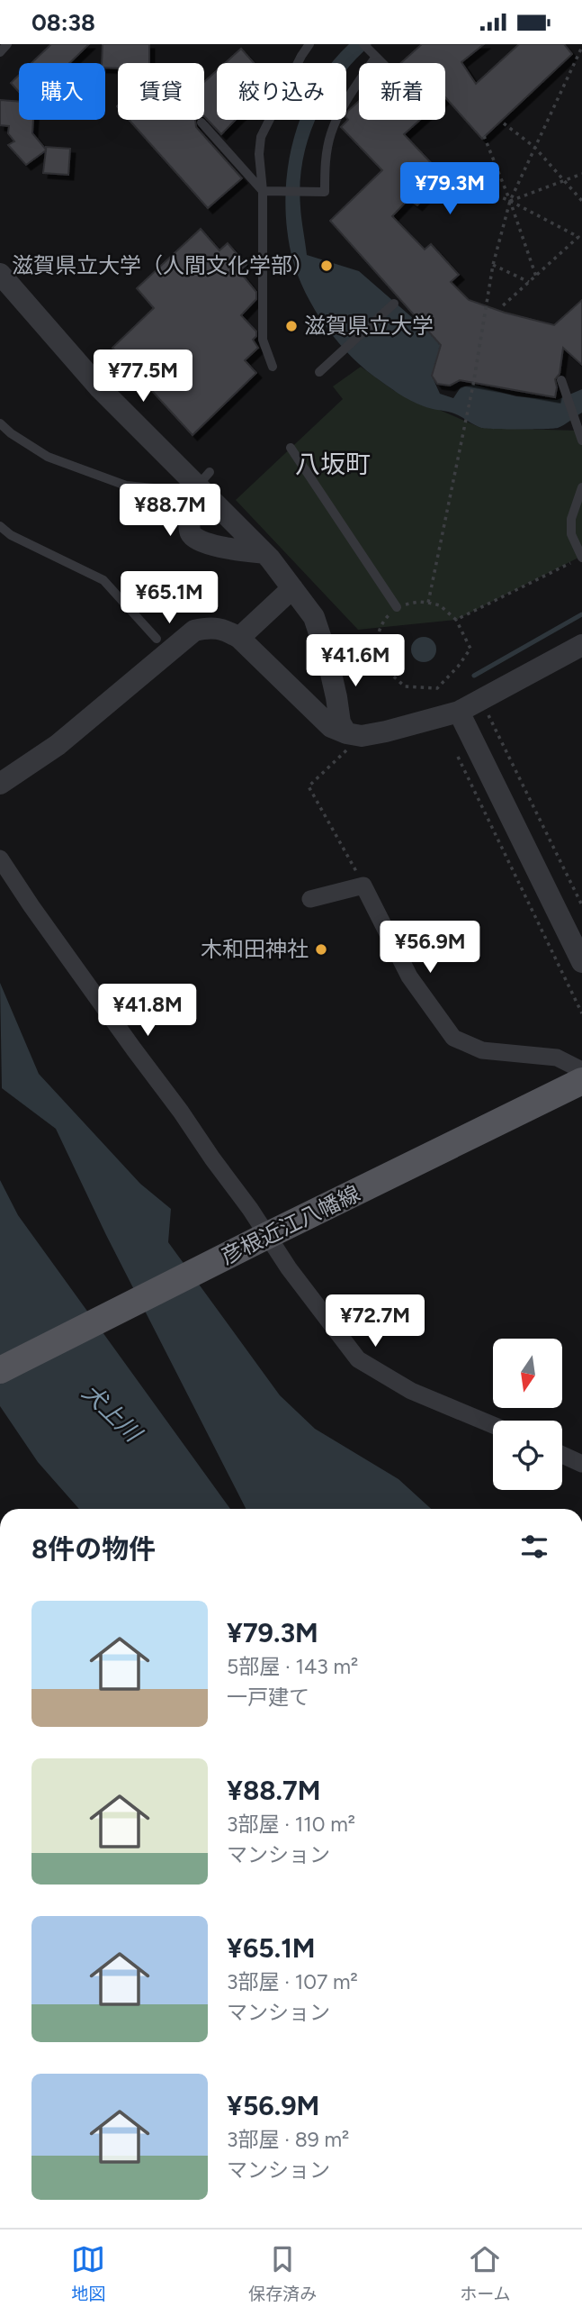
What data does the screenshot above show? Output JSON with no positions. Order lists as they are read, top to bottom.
{
  "streets": {
    "main road": ["彦根近江八幡線"]
  },
  "districts": ["八坂町"],
  "water": ["犬上川"],
  "places": ["滋賀県立大学（人間文化学部）", "滋賀県立大学", "木和田神社"],
  "north": "bottom",
  "page": {
    "status": "08:38",
    "chip": [
      "購入",
      "賃貸",
      "絞り込み",
      "新着"
    ],
    "price": [
      "¥79.3M",
      "¥77.5M",
      "¥88.7M",
      "¥65.1M",
      "¥41.6M",
      "¥56.9M",
      "¥41.8M",
      "¥72.7M"
    ],
    "heading": "8件の物件",
    "list": [
      {
        "name": "¥79.3M",
        "note": "5部屋 · 143 m² · 一戸建て"
      },
      {
        "name": "¥88.7M",
        "note": "3部屋 · 110 m² · マンション"
      },
      {
        "name": "¥65.1M",
        "note": "3部屋 · 107 m² · マンション"
      },
      {
        "name": "¥56.9M",
        "note": "3部屋 · 89 m² · マンション"
      }
    ],
    "tabs": ["地図", "保存済み", "ホーム"]
  }
}
